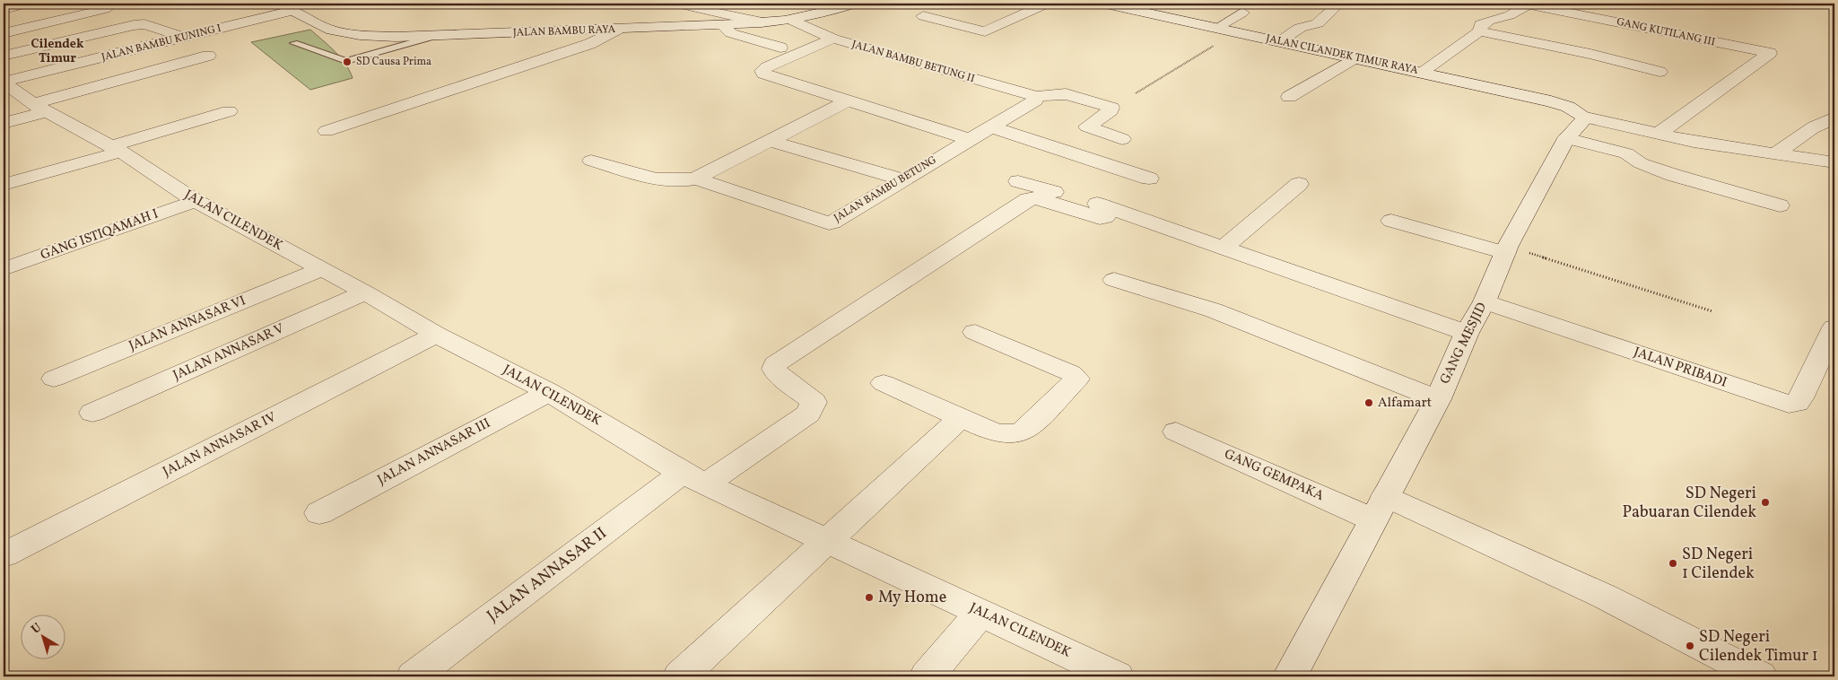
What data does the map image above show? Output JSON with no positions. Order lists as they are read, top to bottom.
{
  "streets": {
    "street": [
      "JALAN BAMBU RAYA",
      "GANG KUTILANG III",
      "JALAN BAMBU KUNING I",
      "JALAN CILANDEK TIMUR RAYA",
      "JALAN BAMBU BETUNG II",
      "JALAN BAMBU BETUNG",
      "JALAN CILENDEK",
      "GANG ISTIQAMAH I",
      "JALAN ANNASAR VI",
      "GANG MESJID",
      "JALAN ANNASAR V",
      "JALAN PRIBADI",
      "JALAN ANNASAR IV",
      "JALAN ANNASAR III",
      "GANG GEMPAKA",
      "JALAN ANNASAR II"
    ]
  },
  "crossings": [
    ["JALAN BAMBU RAYA", "JALAN BAMBU KUNING I"],
    ["JALAN BAMBU RAYA", "JALAN BAMBU BETUNG II"],
    ["GANG KUTILANG III", "JALAN CILANDEK TIMUR RAYA"],
    ["JALAN BAMBU KUNING I", "JALAN CILENDEK"],
    ["JALAN CILANDEK TIMUR RAYA", "GANG MESJID"],
    ["JALAN BAMBU BETUNG II", "JALAN BAMBU BETUNG"],
    ["JALAN CILENDEK", "GANG ISTIQAMAH I"],
    ["JALAN CILENDEK", "JALAN ANNASAR VI"],
    ["JALAN CILENDEK", "JALAN ANNASAR V"],
    ["JALAN CILENDEK", "JALAN ANNASAR IV"],
    ["JALAN CILENDEK", "JALAN ANNASAR III"],
    ["JALAN CILENDEK", "JALAN ANNASAR II"],
    ["GANG MESJID", "JALAN PRIBADI"],
    ["GANG MESJID", "GANG GEMPAKA"]
  ],
  "districts": ["Cilendek Timur"],
  "places": [
    "SD Causa Prima",
    "Alfamart",
    "SD Negeri Pabuaran Cilendek",
    "SD Negeri 1 Cilendek",
    "My Home",
    "SD Negeri Cilendek Timur 1"
  ],
  "north": "top left"
}
